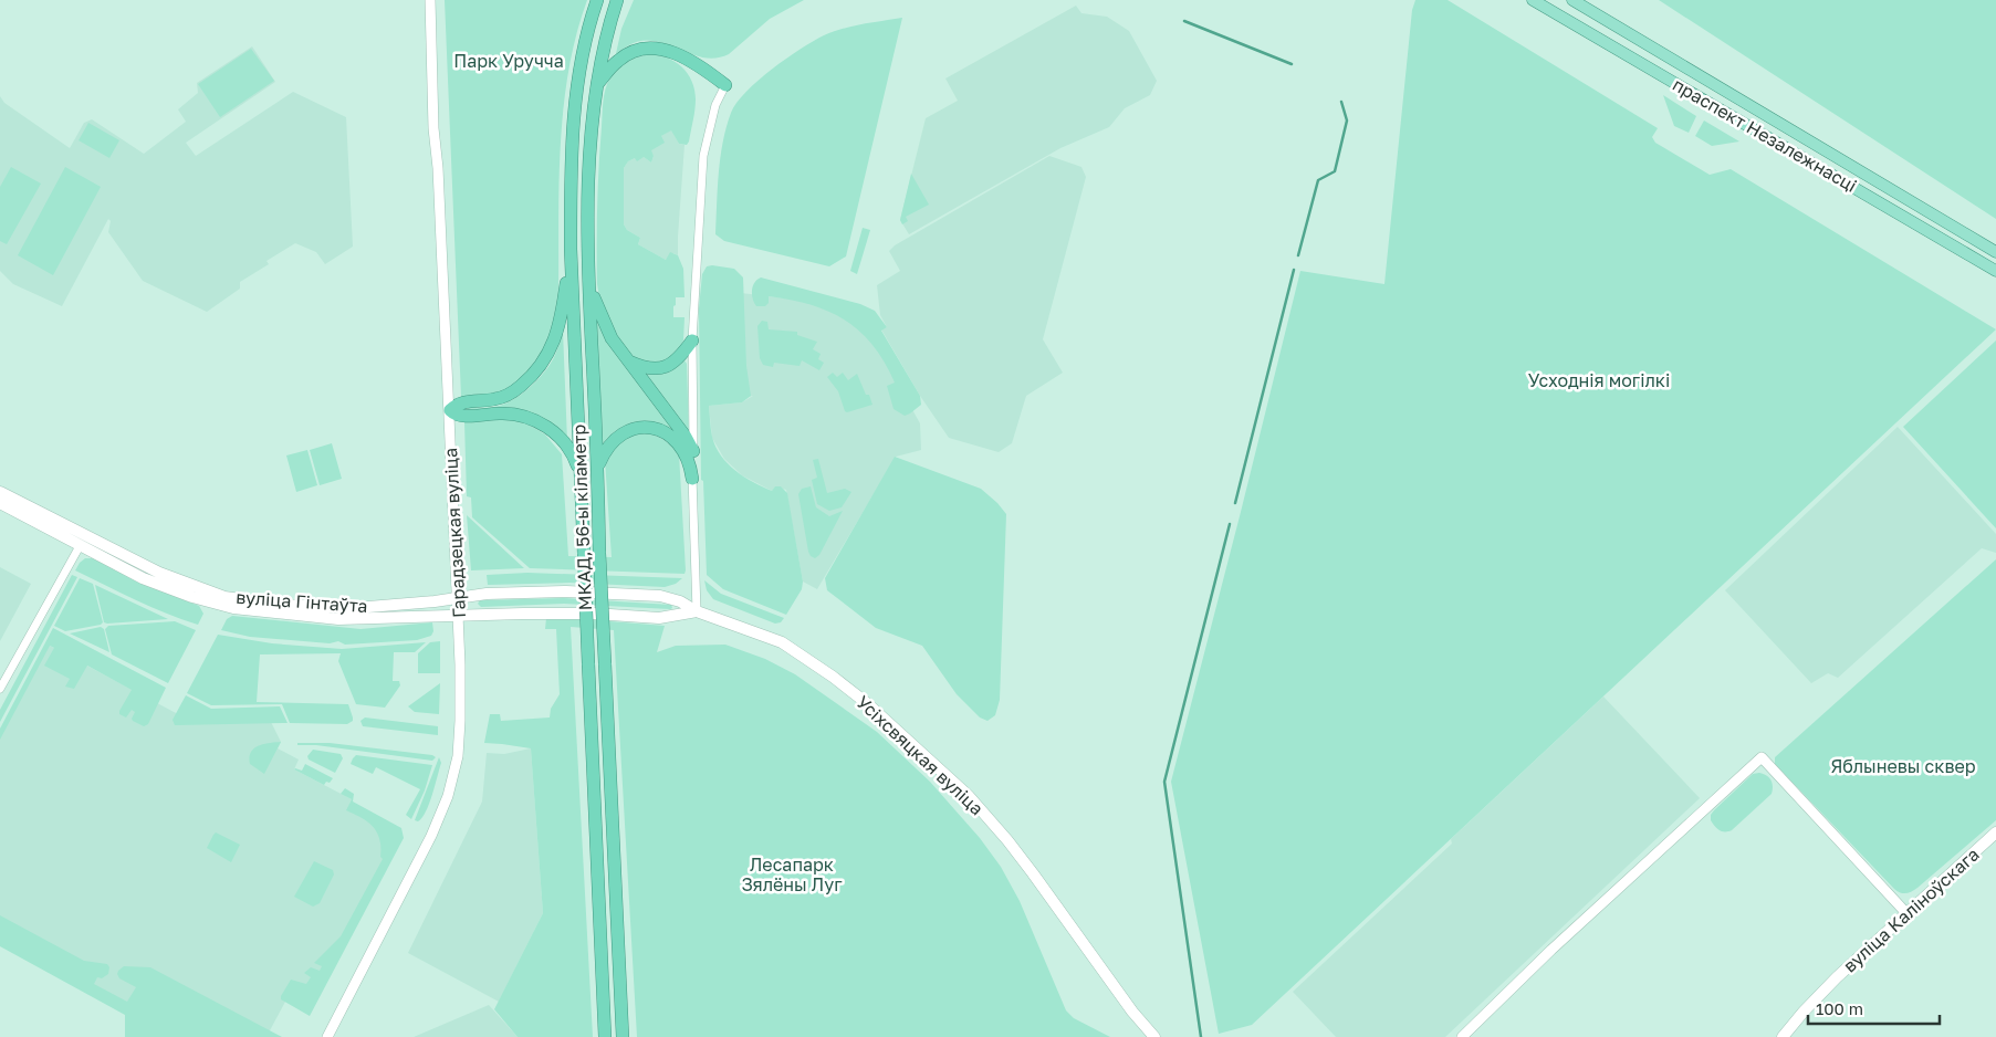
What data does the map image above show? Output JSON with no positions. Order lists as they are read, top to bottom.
{
  "streets": {
    "highway": ["МКАД, 56-ы кіламетр"],
    "main road": [
      "праспект Незалежнасці",
      "вуліца Гінтаўта",
      "Усіхсвяцкая вуліца",
      "вуліца Каліноўскага"
    ],
    "street": ["Гарадзецкая вуліца"]
  },
  "crossings": [
    ["Гарадзецкая вуліца", "вуліца Гінтаўта"],
    ["вуліца Гінтаўта", "Усіхсвяцкая вуліца"]
  ],
  "parks": [
    "Парк Уручча",
    "Усходнія могілкі",
    "Яблыневы сквер",
    "Лесапарк Зялёны Луг"
  ],
  "scale_bar": "100 m"
}
